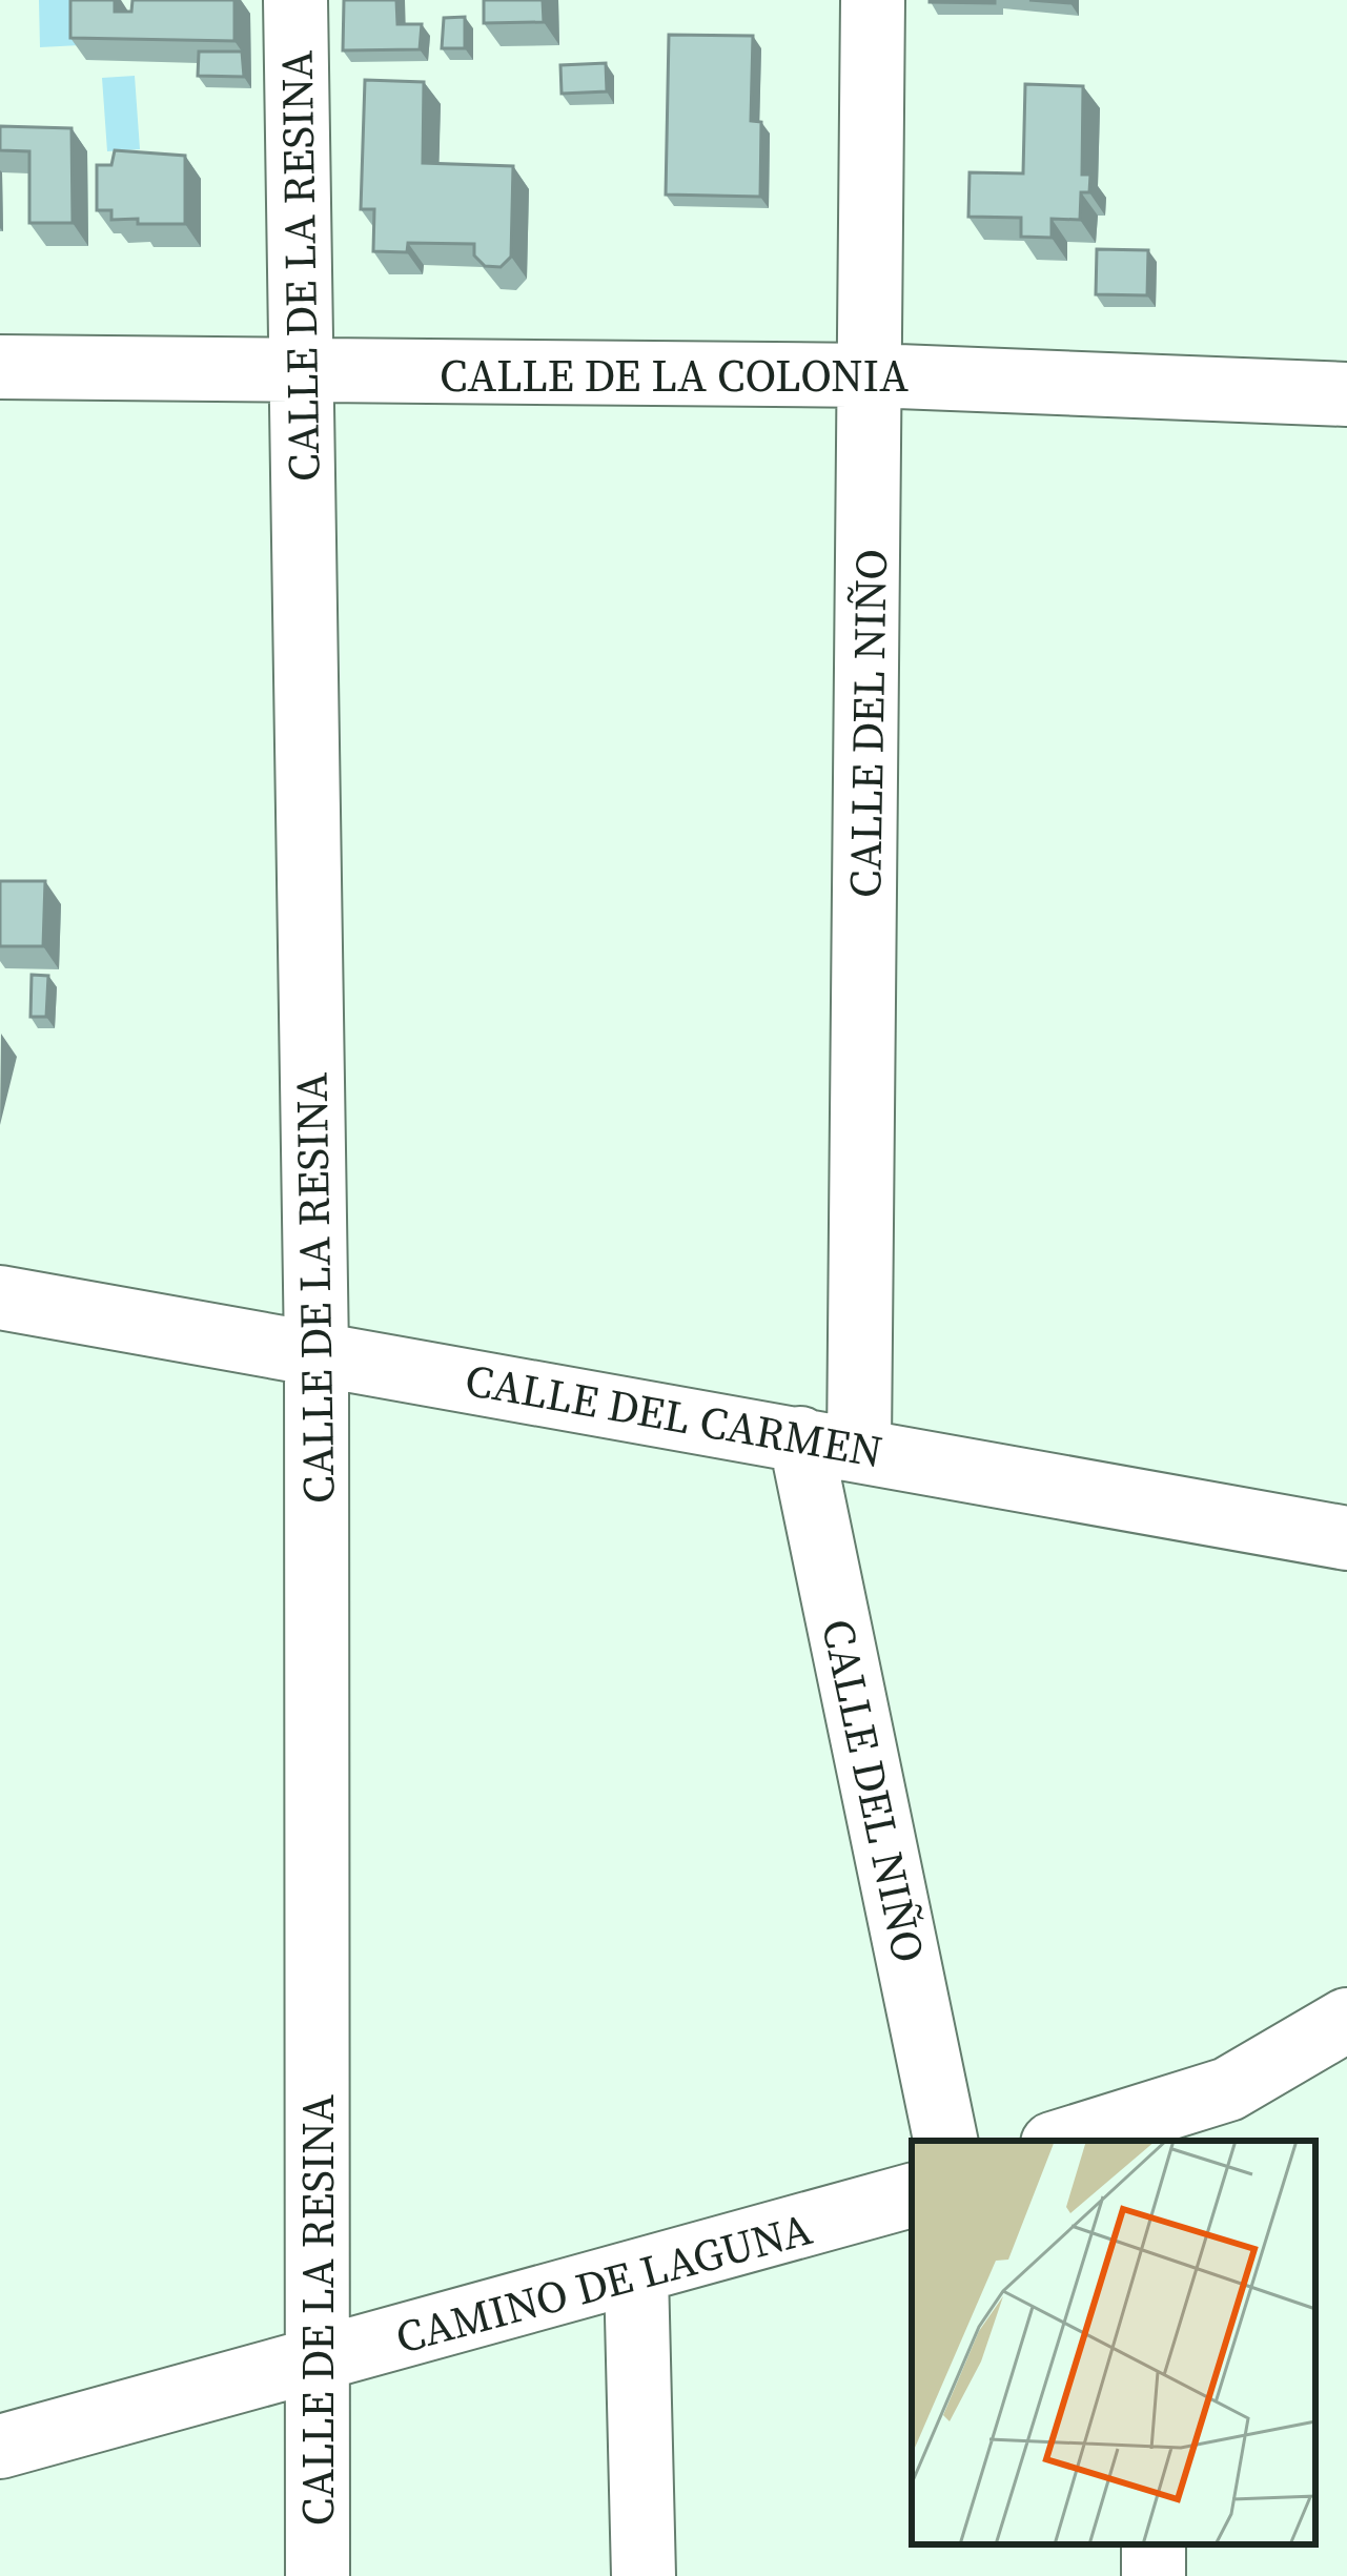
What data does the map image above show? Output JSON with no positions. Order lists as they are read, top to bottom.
{
  "streets": {
    "street": [
      "CALLE DE LA RESINA",
      "CALLE DE LA COLONIA",
      "CALLE DEL NIÑO",
      "CALLE DEL CARMEN",
      "CAMINO DE LAGUNA"
    ]
  },
  "crossings": [
    ["CALLE DE LA RESINA", "CALLE DE LA COLONIA"],
    ["CALLE DE LA RESINA", "CALLE DEL CARMEN"],
    ["CALLE DE LA RESINA", "CAMINO DE LAGUNA"],
    ["CALLE DE LA COLONIA", "CALLE DEL NIÑO"],
    ["CALLE DEL NIÑO", "CALLE DEL CARMEN"]
  ]
}
